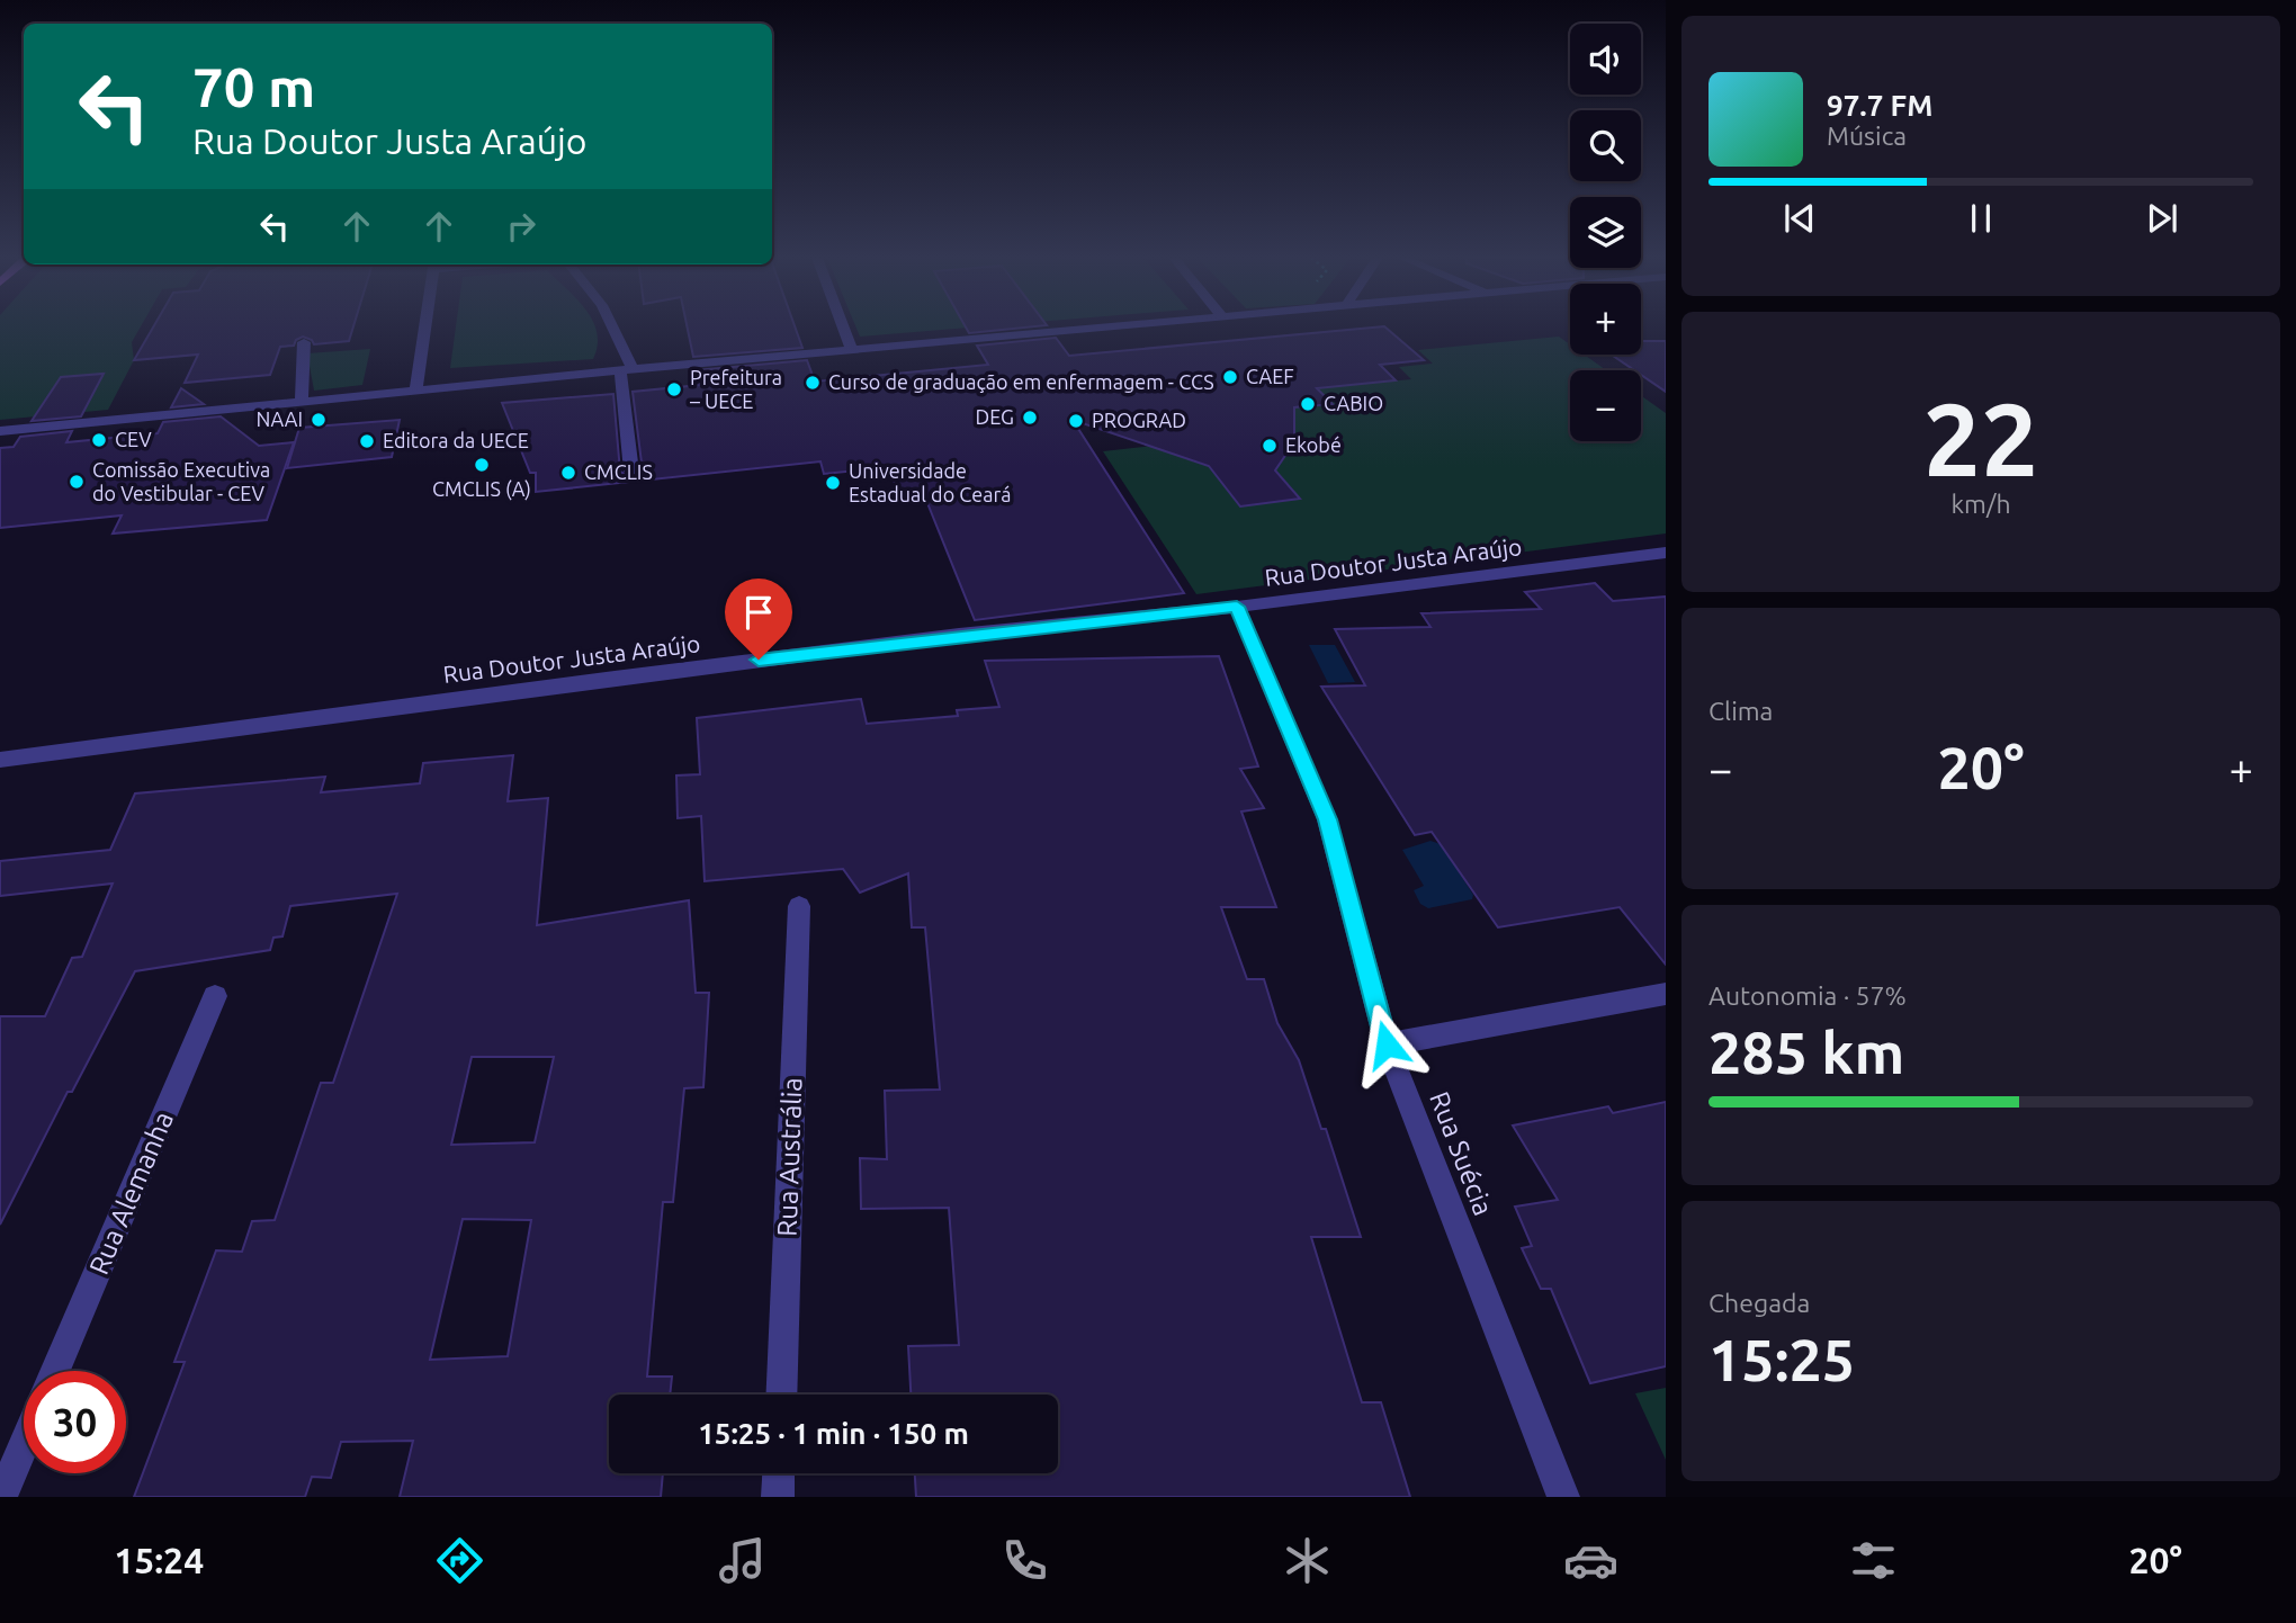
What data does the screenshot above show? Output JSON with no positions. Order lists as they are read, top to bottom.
{
  "streets": {
    "street": [
      "Rua Doutor Justa Araújo",
      "Rua Suécia",
      "Rua Austrália",
      "Rua Alemanha"
    ]
  },
  "crossings": [
    ["Rua Doutor Justa Araújo", "Rua Suécia"]
  ],
  "places": [
    "CAEF",
    "Curso de graduação em enfermagem - CCS",
    "Prefeitura – UECE",
    "CABIO",
    "DEG",
    "NAAI",
    "PROGRAD",
    "CEV",
    "Editora da UECE",
    "Ekobé",
    "CMCLIS (A)",
    "CMCLIS",
    "Comissão Executiva do Vestibular - CEV",
    "Universidade Estadual do Ceará"
  ],
  "page": {
    "map_buttons": ["+", "−"],
    "turn": ["70 m", "Rua Doutor Justa Araújo"],
    "song": ["97.7 FM", "Música"],
    "tile": [
      ["22", "km/h"],
      "Clima",
      ["Autonomia · 57%", "285 km"],
      ["Chegada", "15:25"]
    ],
    "heat": ["−", "20°", "+"],
    "limit": "30",
    "trip": "15:25 · 1 min · 150 m",
    "tabs": ["15:24", "20°"]
  }
}
